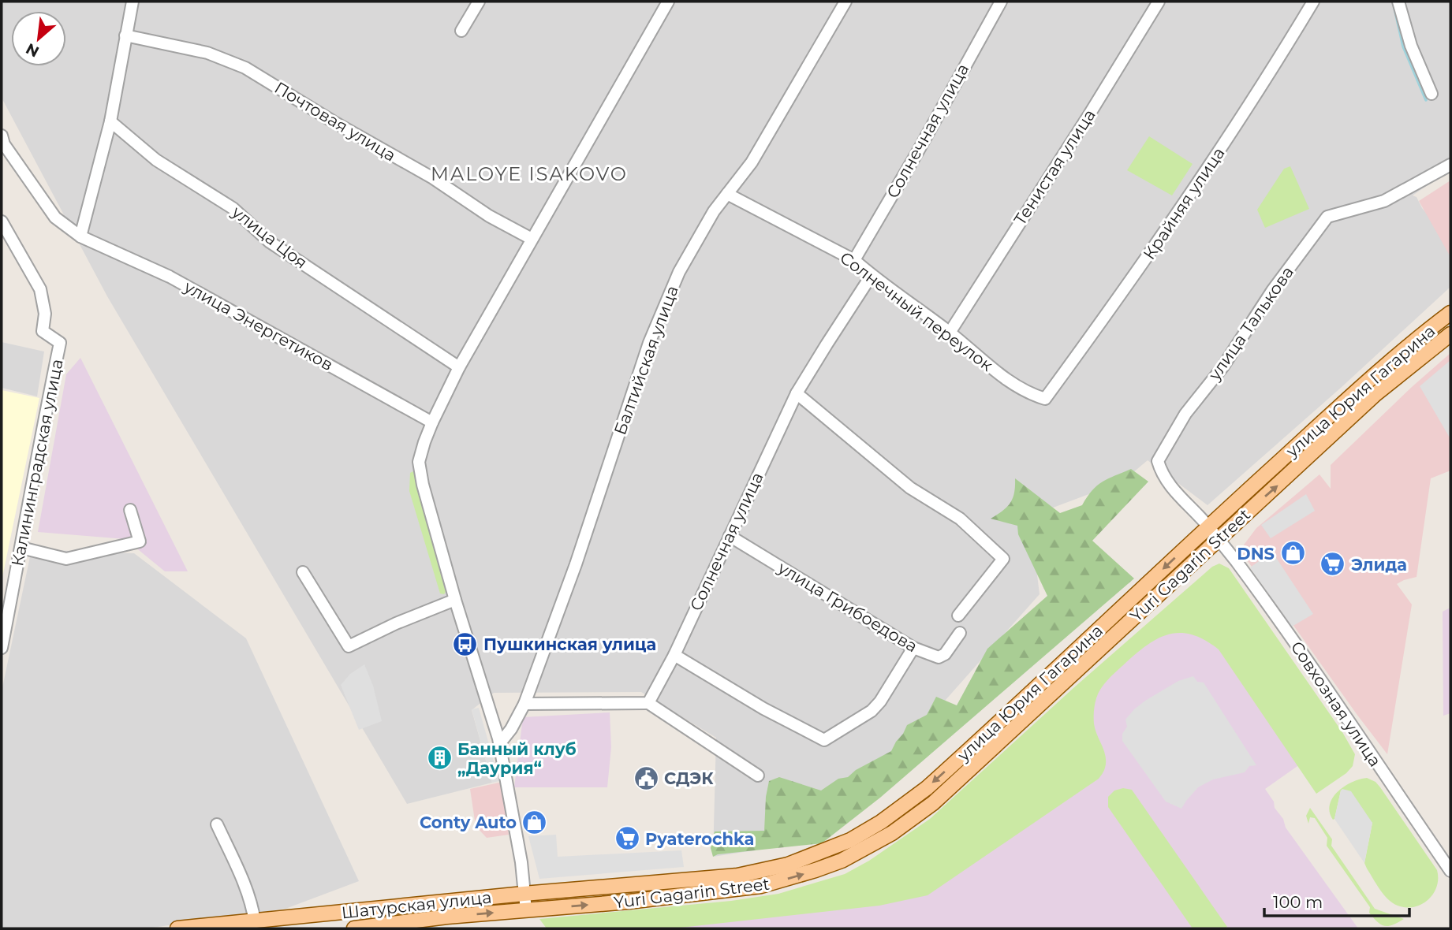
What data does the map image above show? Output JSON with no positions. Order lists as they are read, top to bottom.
{
  "streets": {
    "main road": ["улица Юрия Гагарина", "Yuri Gagarin Street", "Шатурская улица"],
    "street": [
      "Почтовая улица",
      "Солнечная улица",
      "Тенистая улица",
      "Крайняя улица",
      "улица Цоя",
      "Солнечный переулок",
      "улица Талькова",
      "улица Энергетиков",
      "Балтийская улица",
      "Калининградская улица",
      "улица Грибоедова",
      "Совхозная улица"
    ]
  },
  "crossings": [
    ["Солнечная улица", "Солнечный переулок"],
    ["Солнечная улица", "улица Грибоедова"],
    ["Тенистая улица", "Солнечный переулок"],
    ["Крайняя улица", "Солнечный переулок"],
    ["Солнечный переулок", "Балтийская улица"],
    ["улица Талькова", "улица Юрия Гагарина"],
    ["улица Талькова", "Yuri Gagarin Street"],
    ["улица Талькова", "Совхозная улица"],
    ["улица Юрия Гагарина", "Шатурская улица"],
    ["Yuri Gagarin Street", "Совхозная улица"],
    ["Yuri Gagarin Street", "Шатурская улица"]
  ],
  "one_way": ["улица Юрия Гагарина", "Yuri Gagarin Street"],
  "districts": ["MALOYE ISAKOVO"],
  "places": {
    "shop": ["DNS", "Conty Auto"],
    "supermarket": ["Элида", "Pyaterochka"],
    "bus stop": ["Пушкинская улица"],
    "building": ["Банный клуб „Даурия“"],
    "public building": ["СДЭК"]
  },
  "scale_bar": "100 m",
  "north": "bottom left"
}
